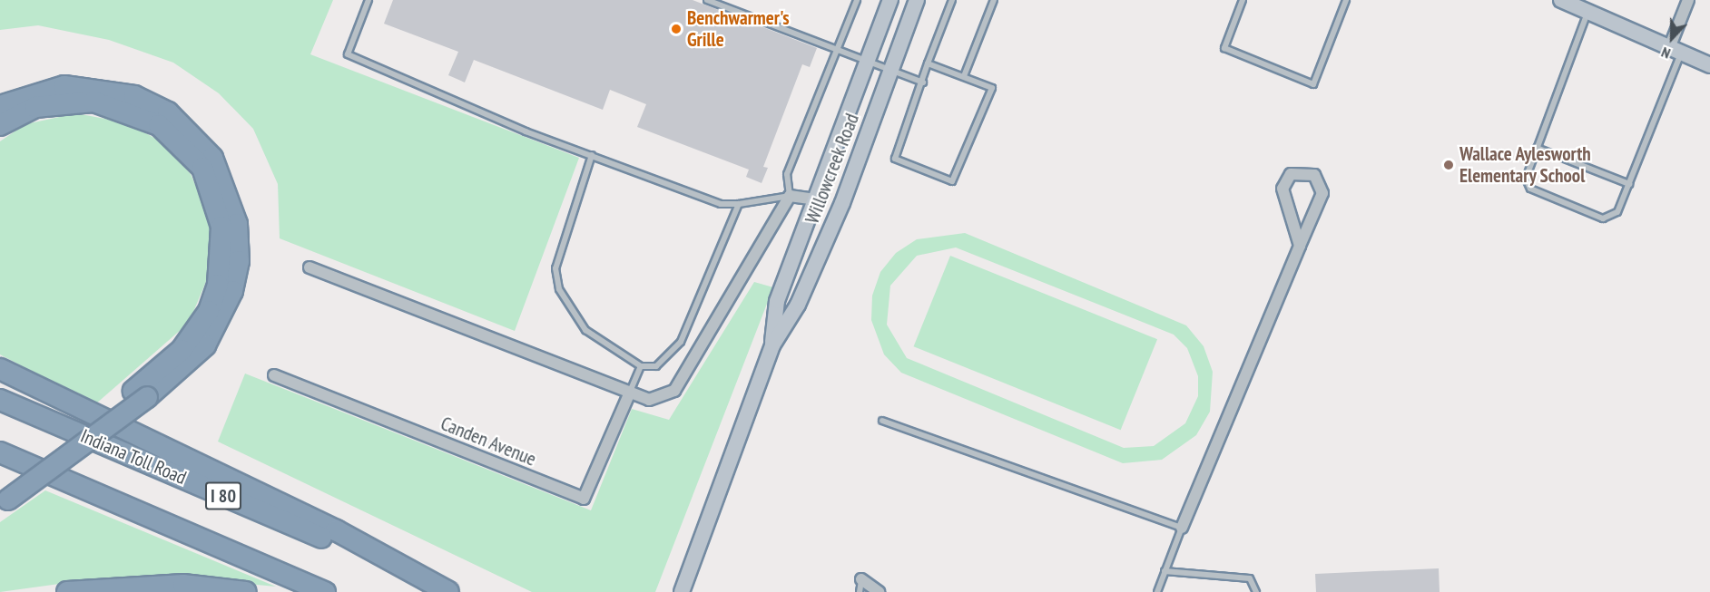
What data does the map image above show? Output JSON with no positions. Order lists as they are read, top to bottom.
{
  "streets": {
    "highway": ["Indiana Toll Road", "I 80"],
    "main road": ["Willowcreek Road"],
    "street": ["Canden Avenue"]
  },
  "places": ["Benchwarmer's Grille", "Wallace Aylesworth Elementary School"],
  "north": "bottom"
}
